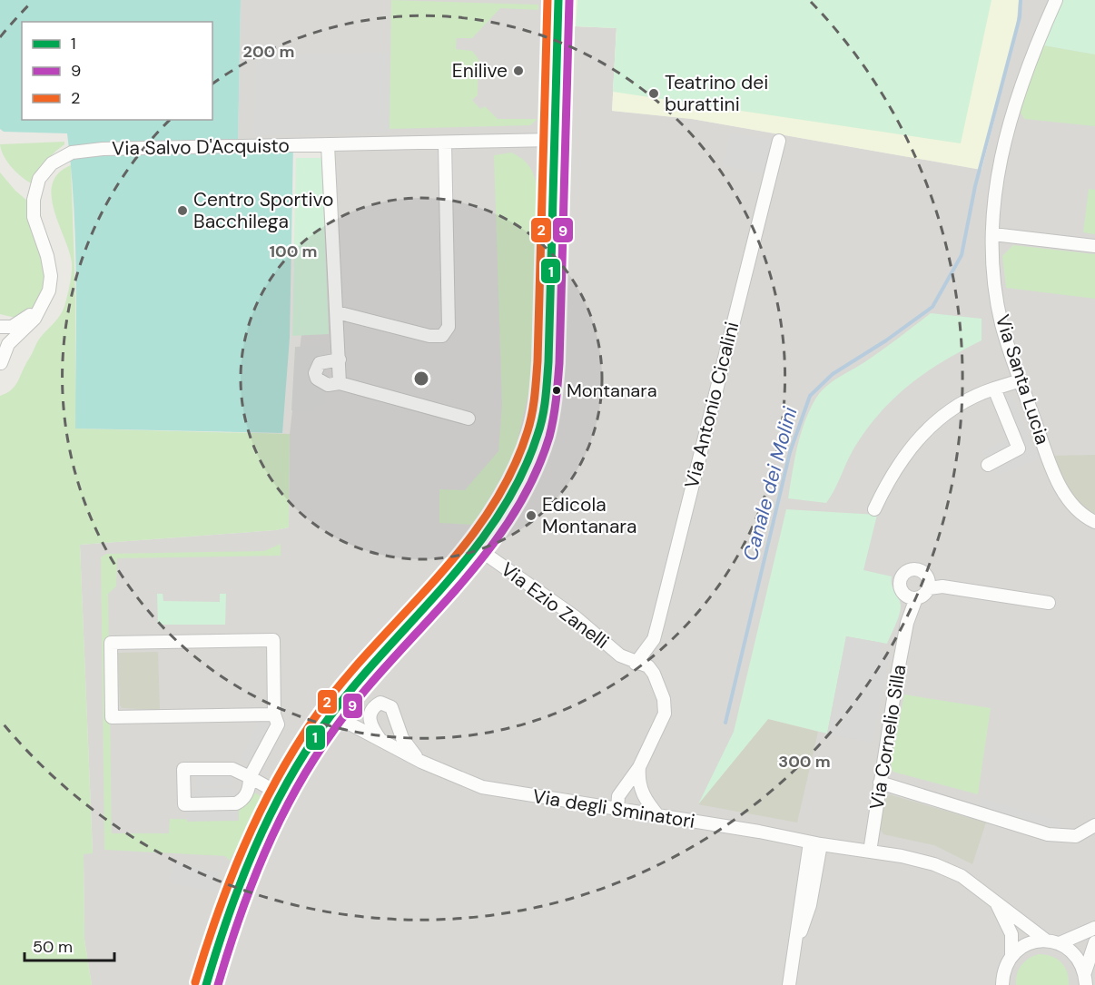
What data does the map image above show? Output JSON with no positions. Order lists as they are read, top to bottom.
{
  "streets": {
    "street": [
      "Via Salvo D'Acquisto",
      "Via Santa Lucia",
      "Via Antonio Cicalini",
      "Via Ezio Zanelli",
      "Via Cornelio Silla",
      "Via degli Sminatori"
    ]
  },
  "crossings": [
    ["Via Antonio Cicalini", "Via Ezio Zanelli"],
    ["Via Cornelio Silla", "Via degli Sminatori"]
  ],
  "water": ["Canale dei Molini"],
  "places": [
    "Enilive",
    "Teatrino dei burattini",
    "Centro Sportivo Bacchilega",
    "Montanara",
    "Edicola Montanara"
  ],
  "lines": ["transit line 1", "transit line 9", "transit line 2"],
  "legend": ["1", "9", "2"],
  "scale_bar": "50 m",
  "rings": ["200 m", "100 m", "300 m"]
}
